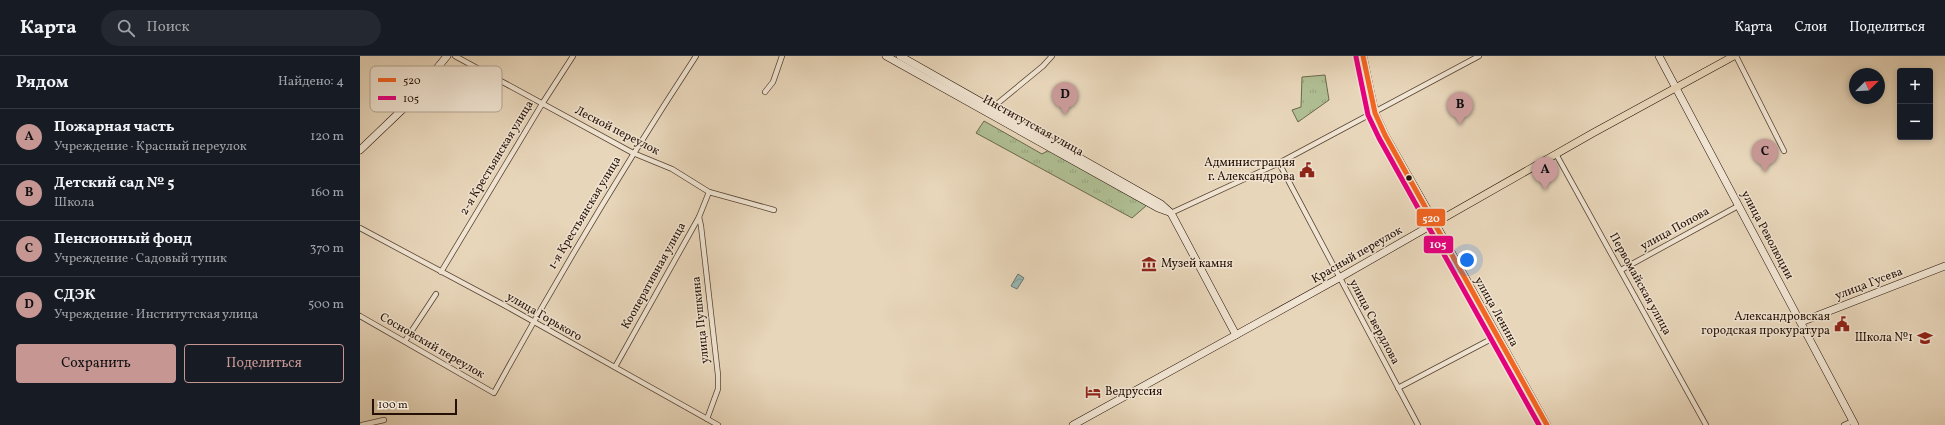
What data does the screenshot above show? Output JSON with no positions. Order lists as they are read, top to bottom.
{
  "streets": {
    "main road": [
      "Институтская улица",
      "улица Революции",
      "Красный переулок",
      "улица Гусева",
      "улица Ленина"
    ],
    "street": [
      "Лесной переулок",
      "2-я Крестьянская улица",
      "1-я Крестьянская улица",
      "улица Попова",
      "Кооперативная улица",
      "Первомайская улица",
      "улица Горького",
      "улица Пушкина",
      "улица Свердлова",
      "Сосновский переулок"
    ]
  },
  "crossings": [
    ["Институтская улица", "Красный переулок"],
    ["Лесной переулок", "2-я Крестьянская улица"],
    ["Лесной переулок", "1-я Крестьянская улица"],
    ["Лесной переулок", "Кооперативная улица"],
    ["2-я Крестьянская улица", "улица Горького"],
    ["1-я Крестьянская улица", "улица Горького"],
    ["1-я Крестьянская улица", "Сосновский переулок"],
    ["улица Попова", "улица Революции"],
    ["улица Попова", "Первомайская улица"],
    ["улица Революции", "Красный переулок"],
    ["улица Революции", "улица Гусева"],
    ["Красный переулок", "Первомайская улица"],
    ["Красный переулок", "улица Ленина"],
    ["Красный переулок", "улица Свердлова"],
    ["Кооперативная улица", "улица Горького"],
    ["Кооперативная улица", "улица Пушкина"],
    ["улица Горького", "улица Пушкина"]
  ],
  "places": {
    "public building": ["Администрация г. Александрова", "Александровская городская прокуратура"],
    "museum": ["Музей камня"],
    "school or university": ["Школа №1"],
    "hotel": ["Ведруссия"]
  },
  "lines": ["transit line 520", "transit line 105"],
  "legend": ["520", "105"],
  "scale_bar": "100 m",
  "north": "top right",
  "page": {
    "header": "Карта",
    "search": "Поиск",
    "nav": ["Карта", "Слои", "Поделиться"],
    "heading": ["Рядом", "Найдено: 4"],
    "map_buttons": ["+", "−"],
    "pins": [
      "D",
      "B",
      "C",
      "A"
    ],
    "list": [
      {
        "mark": "A",
        "name": "Пожарная часть",
        "note": "Учреждение · Красный переулок",
        "value": "120 m"
      },
      {
        "mark": "B",
        "name": "Детский сад № 5",
        "note": "Школа",
        "value": "160 m"
      },
      {
        "mark": "C",
        "name": "Пенсионный фонд",
        "note": "Учреждение · Садовый тупик",
        "value": "370 m"
      },
      {
        "mark": "D",
        "name": "СДЭК",
        "note": "Учреждение · Институтская улица",
        "value": "500 m"
      }
    ],
    "buttons": ["Сохранить", "Поделиться"],
    "scale": "100 m"
  }
}
